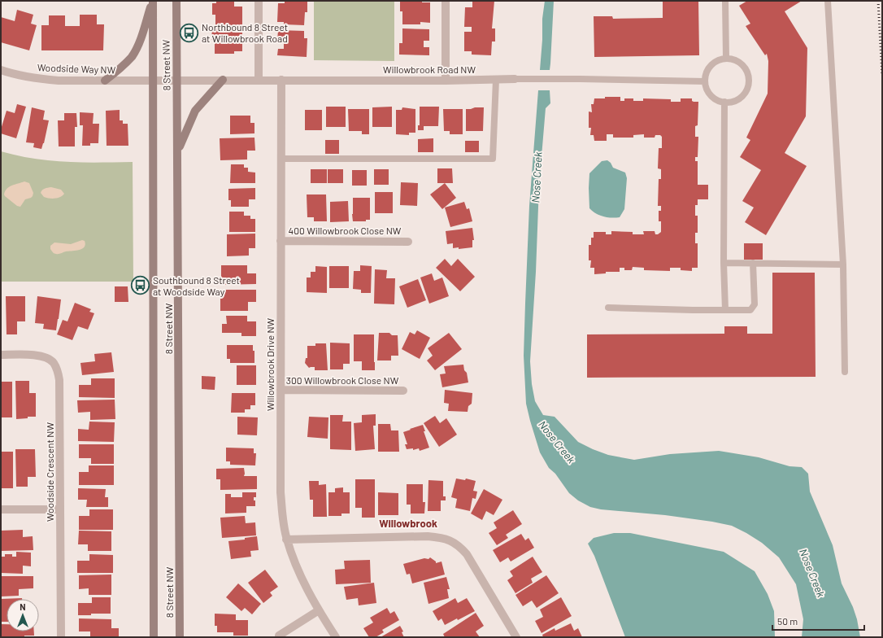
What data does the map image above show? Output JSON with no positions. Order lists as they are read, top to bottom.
{
  "streets": {
    "main road": ["8 Street NW"],
    "street": [
      "Woodside Way NW",
      "Willowbrook Road NW",
      "400 Willowbrook Close NW",
      "Willowbrook Drive NW",
      "300 Willowbrook Close NW",
      "Woodside Crescent NW"
    ]
  },
  "crossings": [
    ["8 Street NW", "Woodside Way NW"],
    ["8 Street NW", "Willowbrook Road NW"],
    ["Woodside Way NW", "Willowbrook Road NW"],
    ["Willowbrook Road NW", "Willowbrook Drive NW"],
    ["400 Willowbrook Close NW", "Willowbrook Drive NW"],
    ["Willowbrook Drive NW", "300 Willowbrook Close NW"]
  ],
  "districts": ["Willowbrook"],
  "water": ["Nose Creek"],
  "places": {
    "bus stop": ["Northbound 8 Street at Willowbrook Road", "Southbound 8 Street at Woodside Way"]
  },
  "scale_bar": "50 m",
  "north": "top"
}
